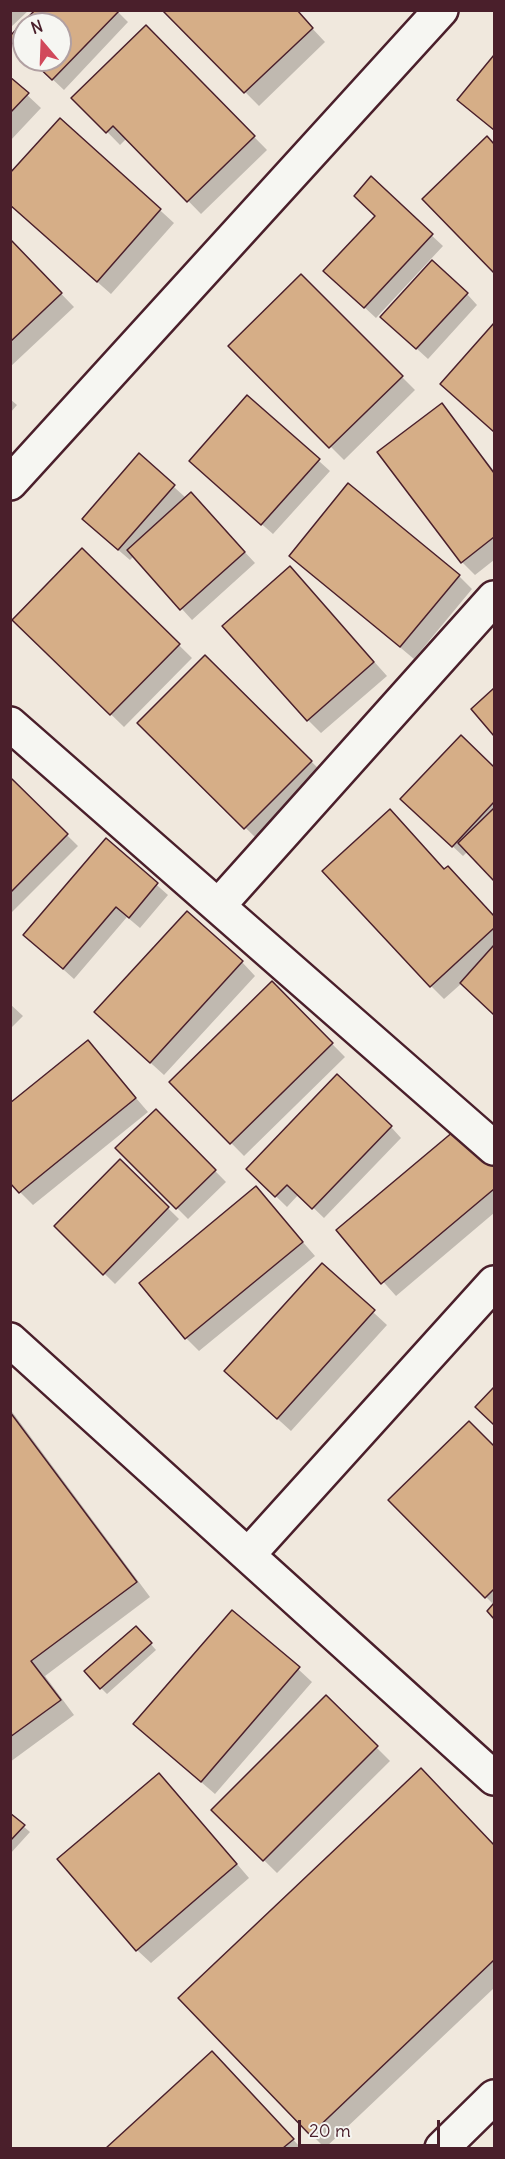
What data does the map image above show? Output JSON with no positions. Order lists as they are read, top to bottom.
{
  "scale_bar": "20 m",
  "north": "top"
}
